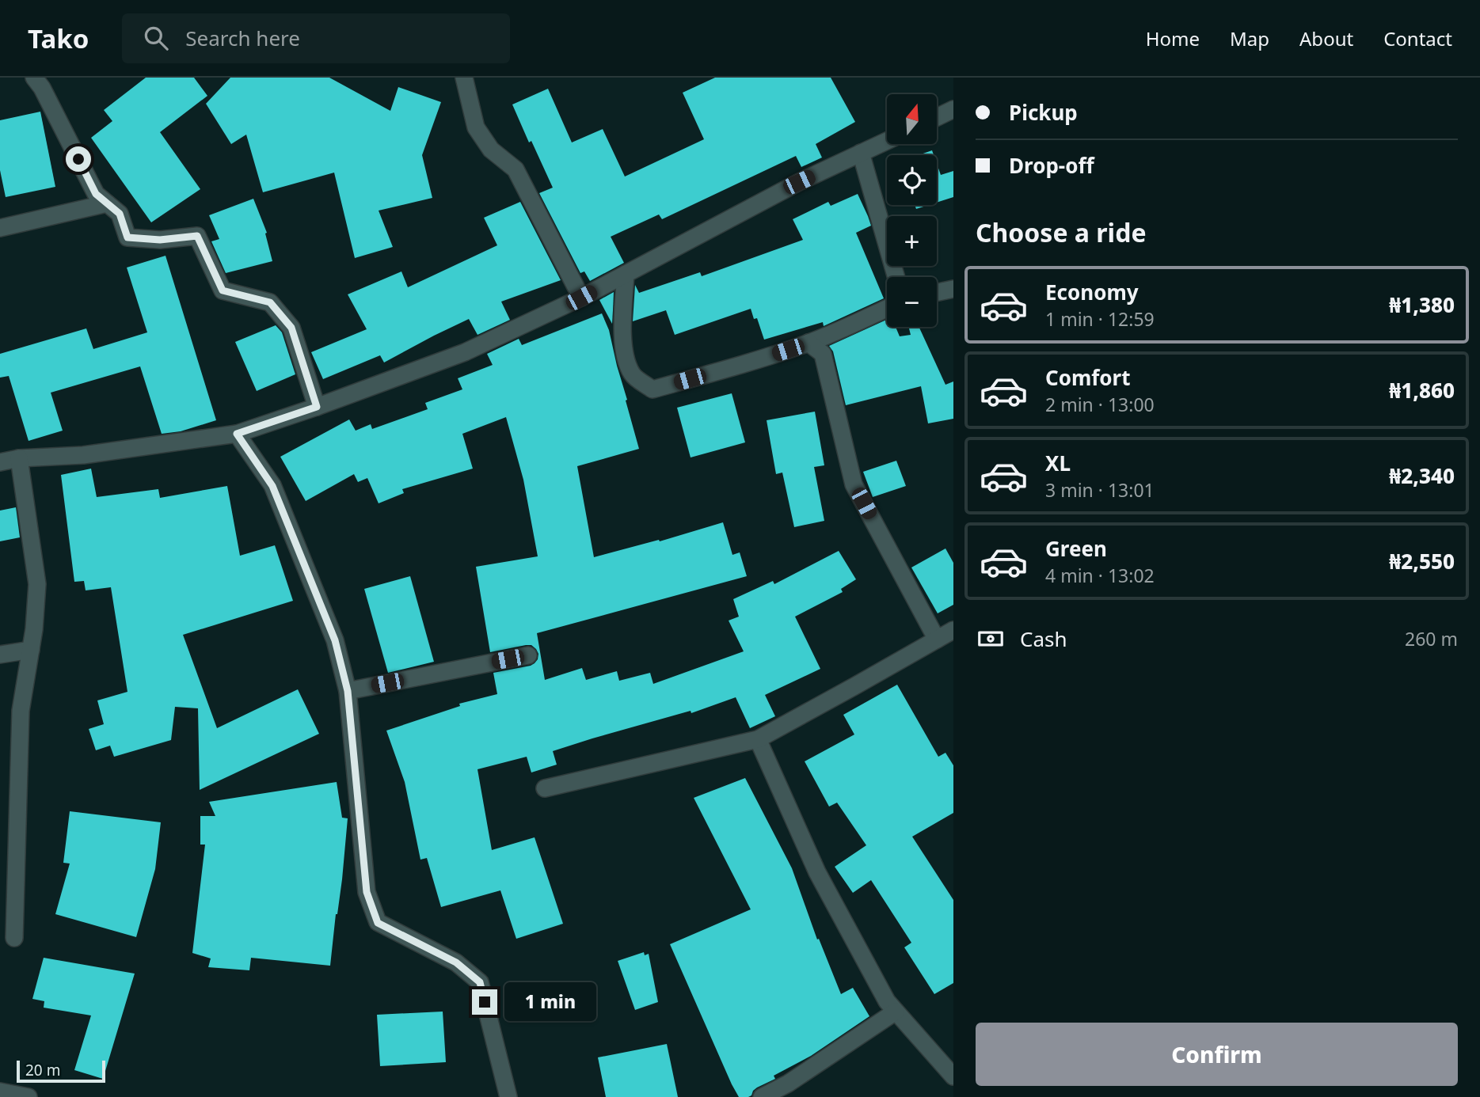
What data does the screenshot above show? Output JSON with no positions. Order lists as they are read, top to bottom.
{
  "scale_bar": "20 m",
  "north": "top",
  "page": {
    "header": "Tako",
    "search": "Search here",
    "nav": [
      "Home",
      "Map",
      "About",
      "Contact"
    ],
    "banner": ["Pickup", "Drop-off"],
    "map_buttons": ["+", "−"],
    "heading": "Choose a ride",
    "list": [
      {
        "name": "Economy",
        "note": "1 min · 12:59",
        "value": "₦1,380"
      },
      {
        "name": "Comfort",
        "note": "2 min · 13:00",
        "value": "₦1,860"
      },
      {
        "name": "XL",
        "note": "3 min · 13:01",
        "value": "₦2,340"
      },
      {
        "name": "Green",
        "note": "4 min · 13:02",
        "value": "₦2,550"
      }
    ],
    "pay": ["Cash", "260 m"],
    "bubble": "1 min",
    "buttons": "Confirm",
    "scale": "20 m"
  }
}
